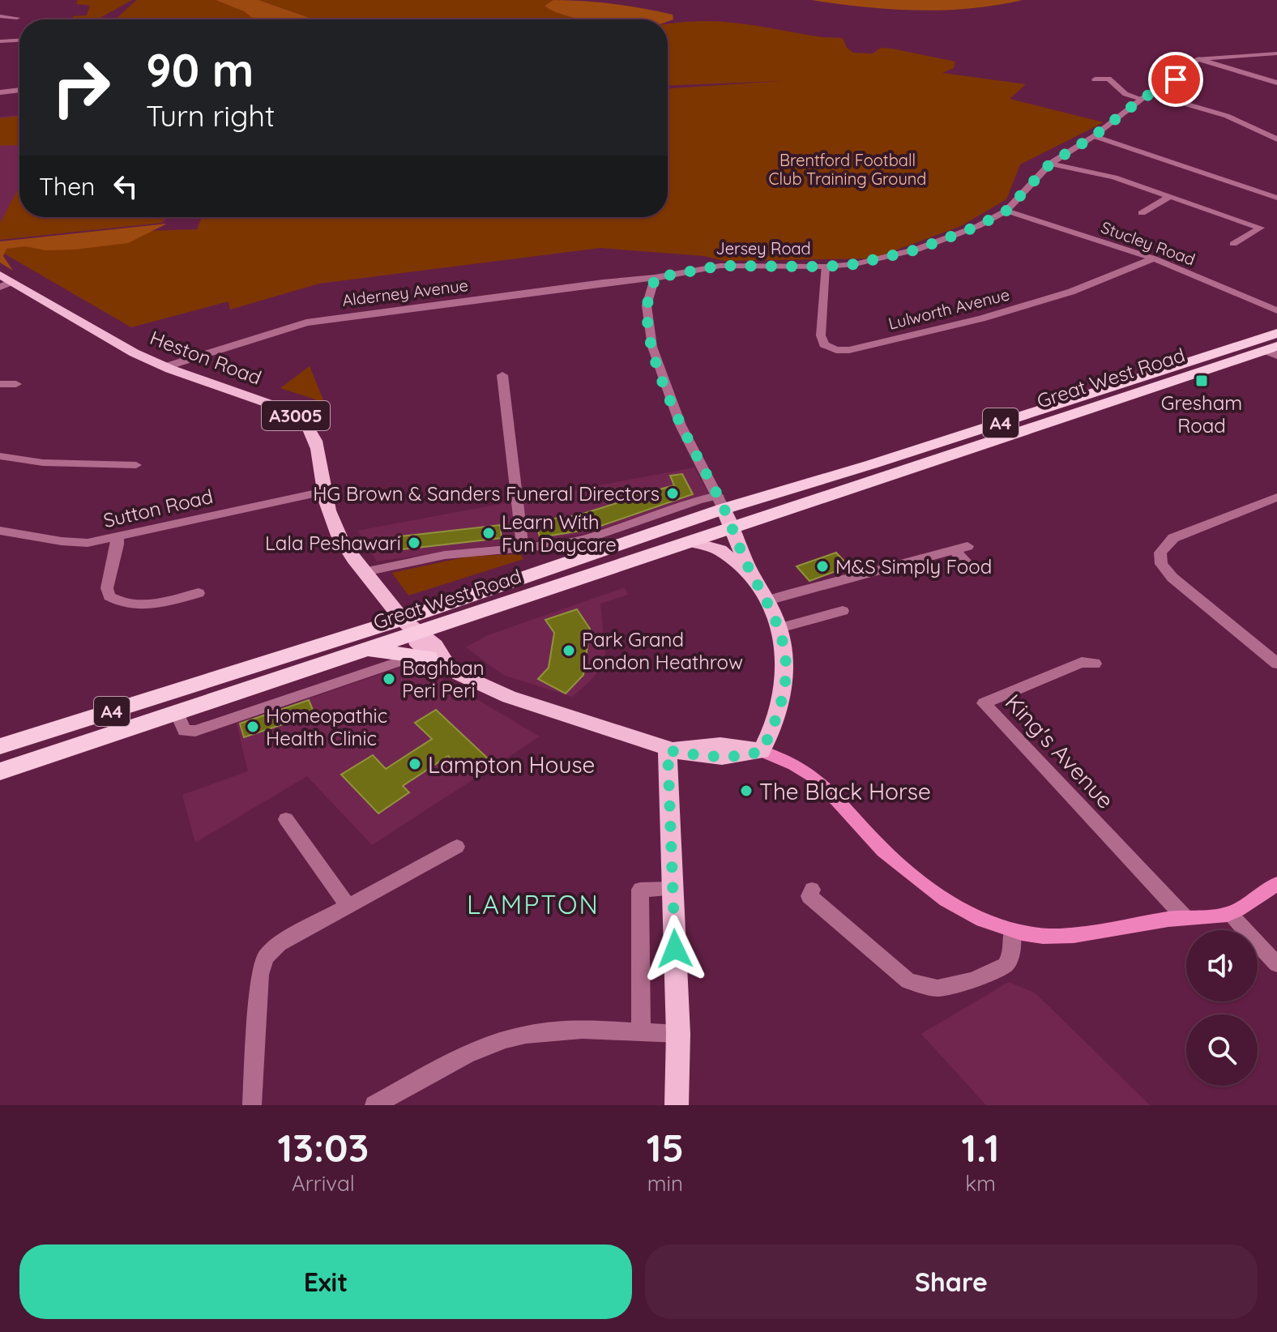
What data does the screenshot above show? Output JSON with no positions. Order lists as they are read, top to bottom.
{
  "streets": {
    "highway": ["Great West Road", "A4"],
    "main road": ["Heston Road", "A3005"],
    "street": [
      "Stucley Road",
      "Jersey Road",
      "Alderney Avenue",
      "Lulworth Avenue",
      "Sutton Road",
      "King's Avenue"
    ]
  },
  "crossings": [
    ["Stucley Road", "Jersey Road"],
    ["Stucley Road", "Lulworth Avenue"],
    ["Jersey Road", "Alderney Avenue"],
    ["Jersey Road", "Lulworth Avenue"],
    ["Alderney Avenue", "Heston Road"],
    ["Heston Road", "Great West Road"],
    ["Heston Road", "A3005"],
    ["Heston Road", "Sutton Road"],
    ["Great West Road", "A3005"]
  ],
  "districts": ["LAMPTON"],
  "parks": ["Brentford Football Club Training Ground"],
  "places": {
    "transit": ["Gresham Road"],
    "other": [
      "HG Brown & Sanders Funeral Directors",
      "Learn With Fun Daycare",
      "Lala Peshawari",
      "M&S Simply Food",
      "Park Grand London Heathrow",
      "Baghban Peri Peri",
      "Homeopathic Health Clinic",
      "Lampton House",
      "The Black Horse"
    ]
  },
  "page": {
    "turn": ["90 m", "Turn right"],
    "then": "Then",
    "eta": [
      "13:03",
      "Arrival",
      "15",
      "min",
      "1.1",
      "km"
    ],
    "buttons": ["Exit", "Share"]
  }
}
